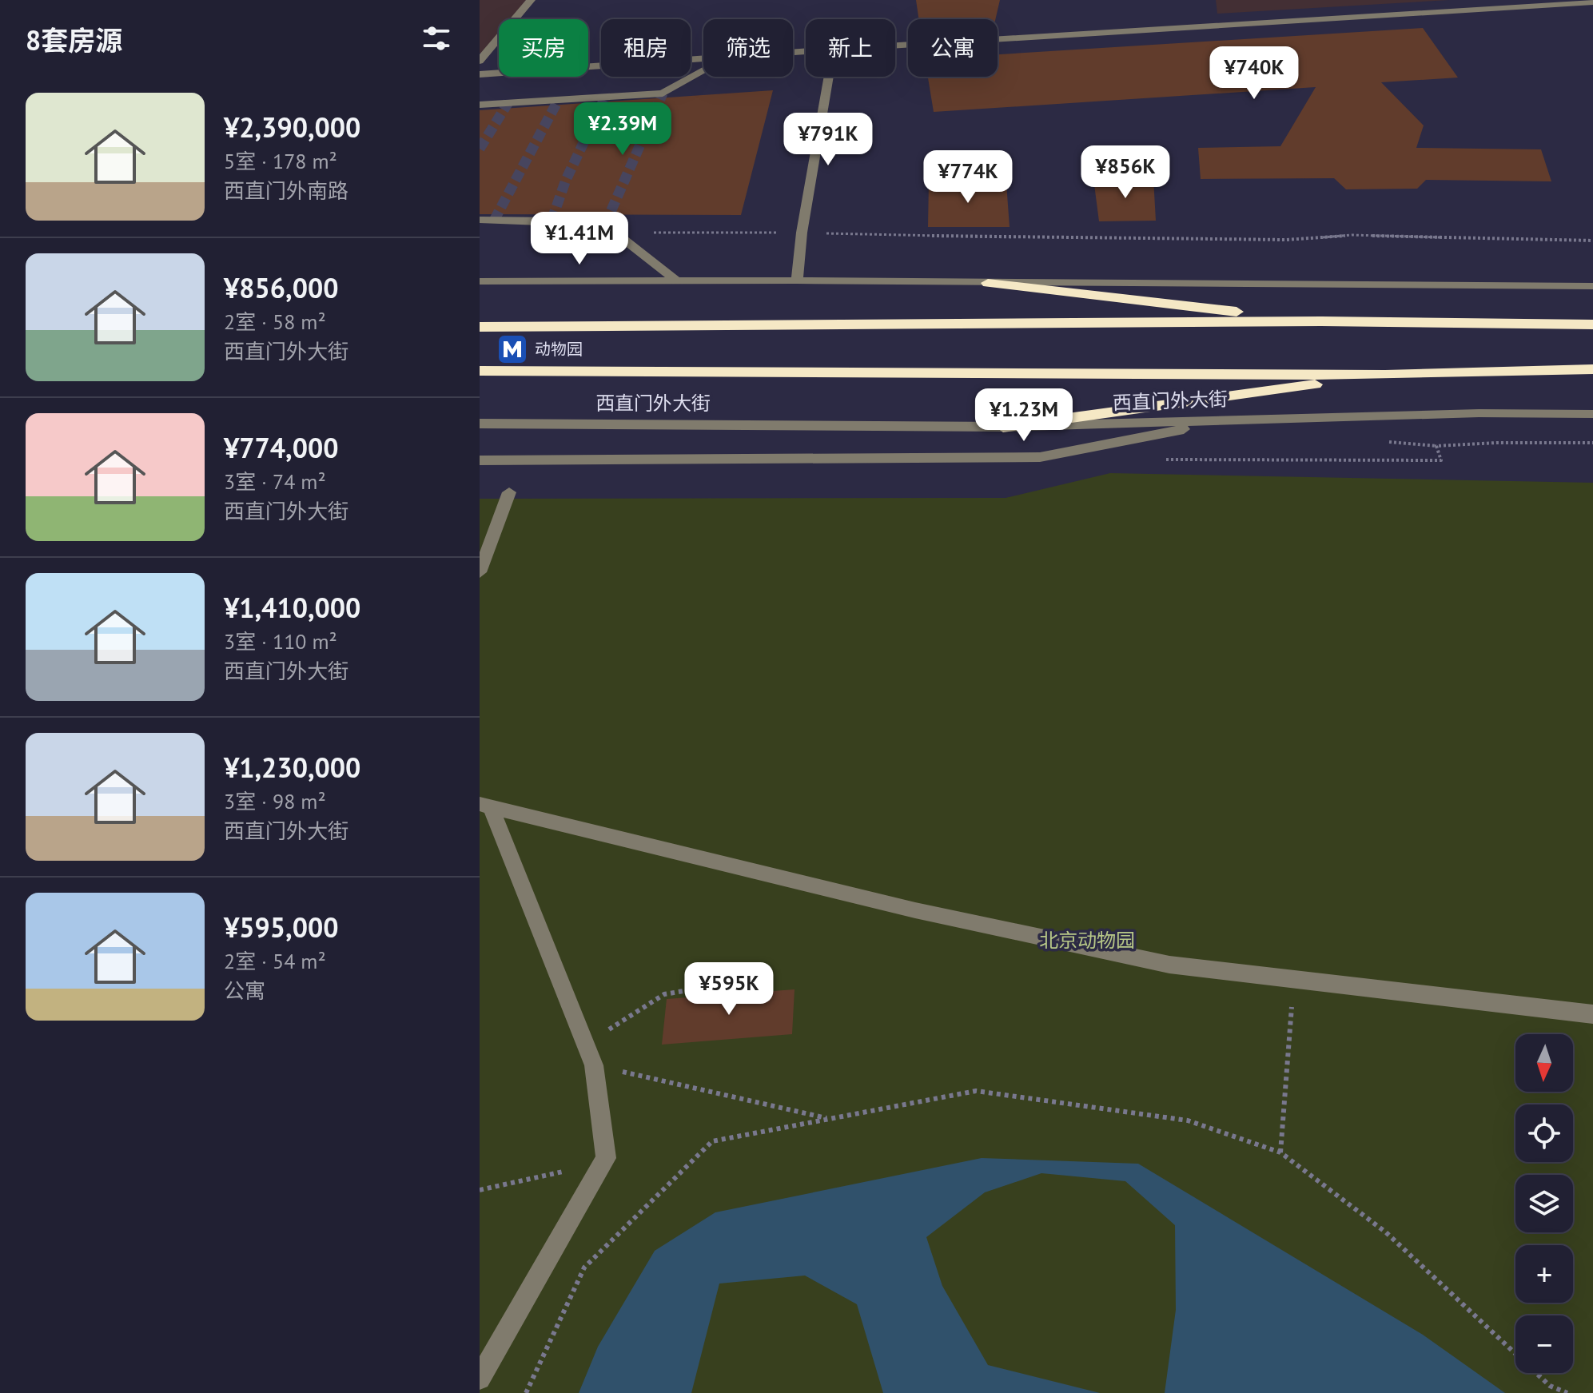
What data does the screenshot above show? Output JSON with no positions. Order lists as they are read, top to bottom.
{
  "streets": {
    "highway": ["西直门外大街"]
  },
  "parks": ["北京动物园"],
  "places": {
    "metro station": ["动物园"]
  },
  "north": "bottom",
  "page": {
    "heading": "8套房源",
    "chip": [
      "买房",
      "租房",
      "筛选",
      "新上",
      "公寓"
    ],
    "price": [
      "¥740K",
      "¥2.39M",
      "¥791K",
      "¥856K",
      "¥774K",
      "¥1.41M",
      "¥1.23M",
      "¥595K"
    ],
    "list": [
      {
        "name": "¥2,390,000",
        "note": "5室 · 178 m² · 西直门外南路"
      },
      {
        "name": "¥856,000",
        "note": "2室 · 58 m² · 西直门外大街"
      },
      {
        "name": "¥774,000",
        "note": "3室 · 74 m² · 西直门外大街"
      },
      {
        "name": "¥1,410,000",
        "note": "3室 · 110 m² · 西直门外大街"
      },
      {
        "name": "¥1,230,000",
        "note": "3室 · 98 m² · 西直门外大街"
      },
      {
        "name": "¥595,000",
        "note": "2室 · 54 m² · 公寓"
      }
    ],
    "map_buttons": ["+", "−"]
  }
}
